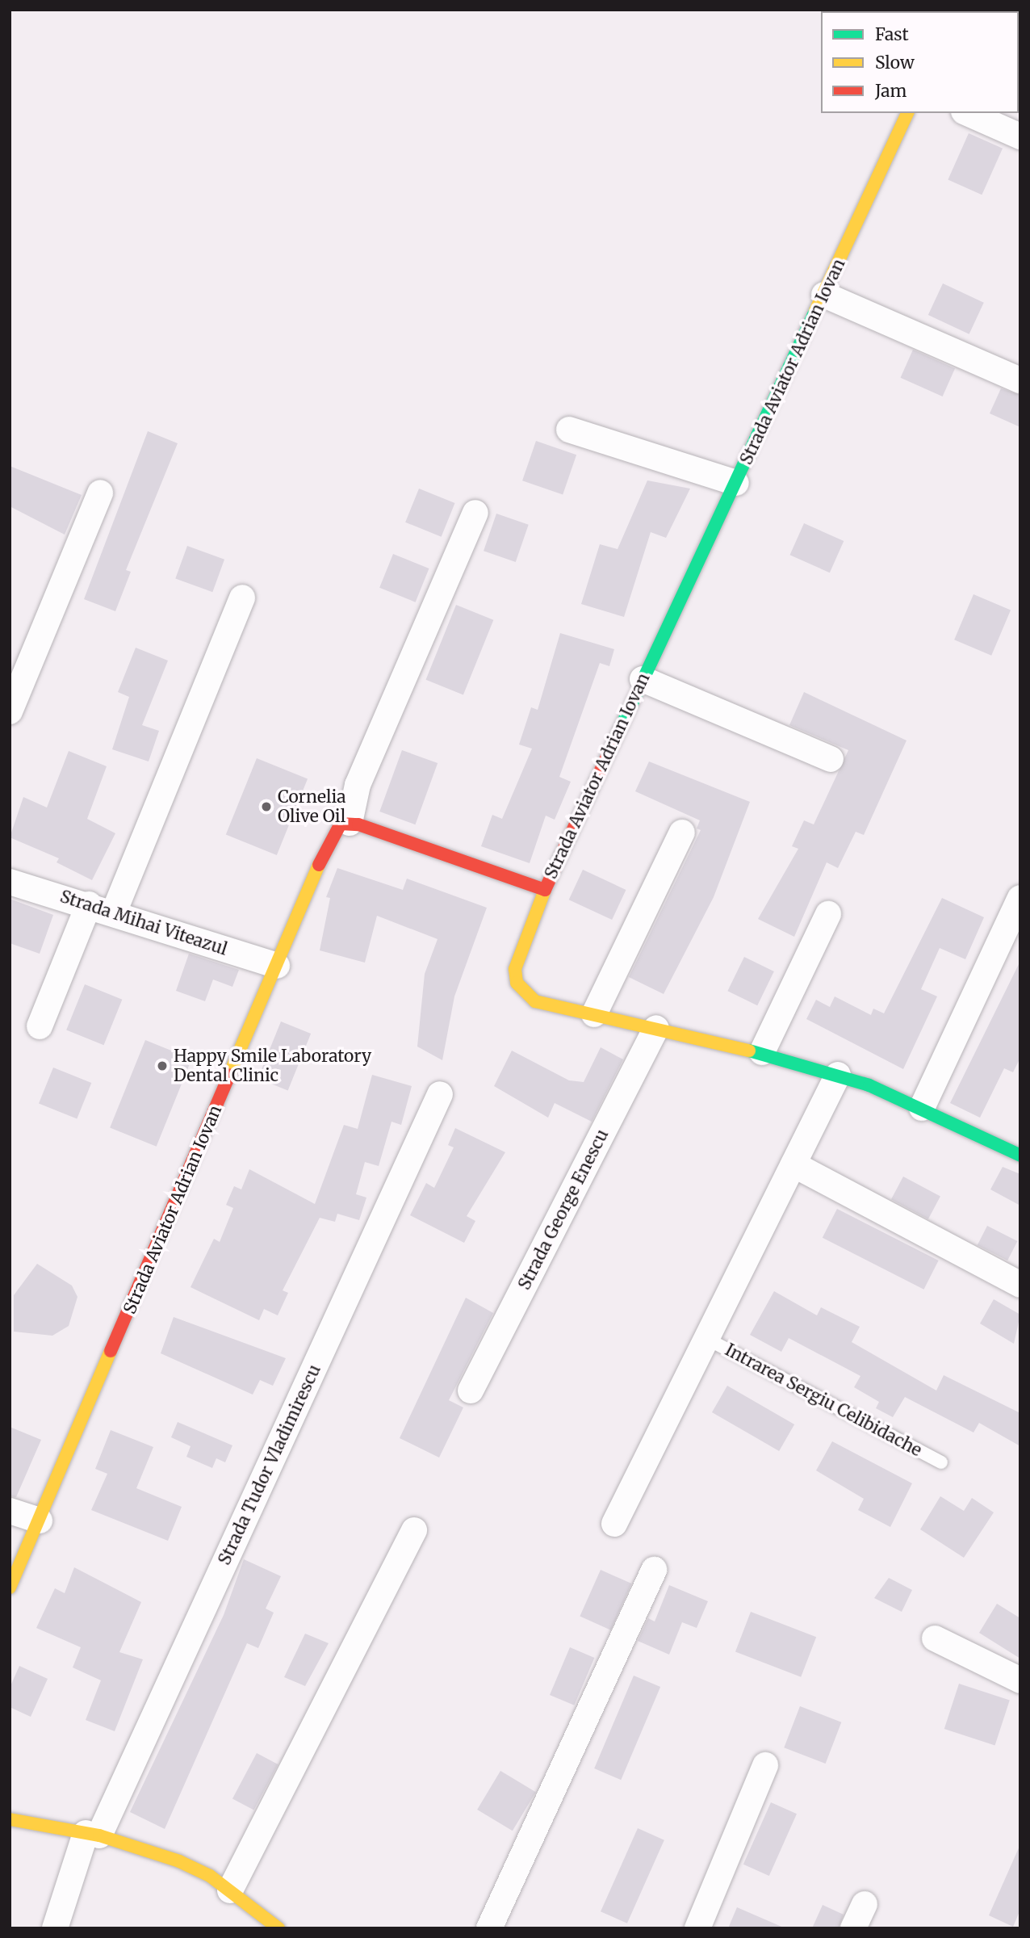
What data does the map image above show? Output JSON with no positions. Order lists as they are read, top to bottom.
{
  "streets": {
    "street": [
      "Strada Aviator Adrian Iovan",
      "Strada Mihai Viteazul",
      "Strada George Enescu",
      "Intrarea Sergiu Celibidache",
      "Strada Tudor Vladimirescu"
    ]
  },
  "crossings": [
    ["Strada Aviator Adrian Iovan", "Strada Mihai Viteazul"]
  ],
  "places": ["Cornelia Olive Oil", "Happy Smile Laboratory Dental Clinic"],
  "legend": ["Fast", "Slow", "Jam"]
}
